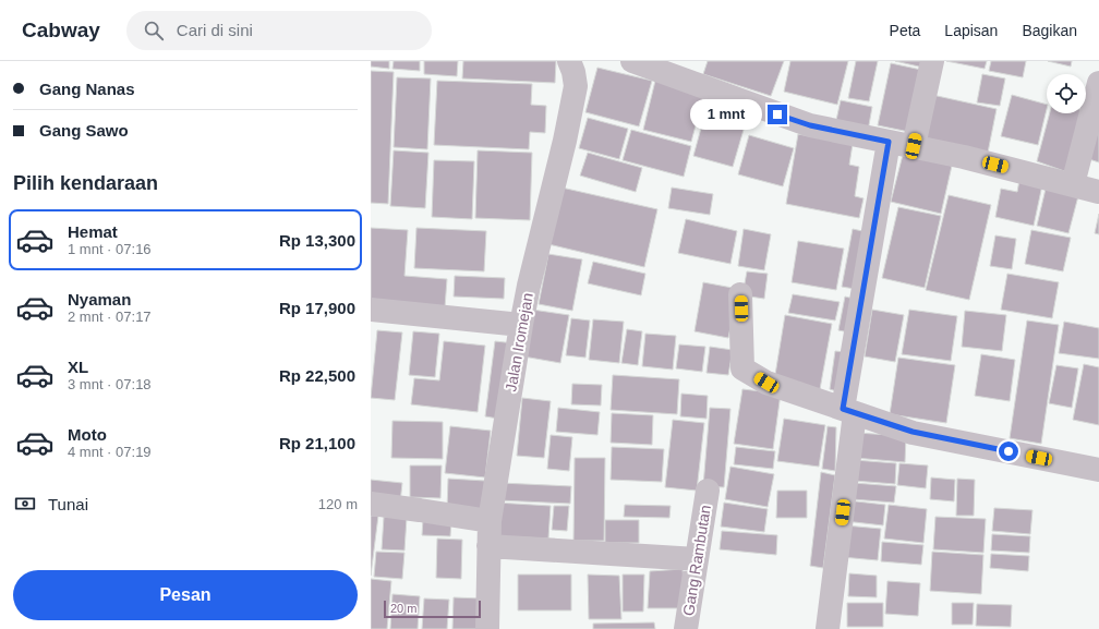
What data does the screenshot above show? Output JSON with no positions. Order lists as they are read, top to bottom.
{
  "streets": {
    "street": ["Jalan Iromejan", "Gang Rambutan"]
  },
  "scale_bar": "20 m",
  "page": {
    "header": "Cabway",
    "search": "Cari di sini",
    "nav": ["Peta", "Lapisan", "Bagikan"],
    "banner": ["Gang Nanas", "Gang Sawo"],
    "bubble": "1 mnt",
    "heading": "Pilih kendaraan",
    "list": [
      {
        "name": "Hemat",
        "note": "1 mnt · 07:16",
        "value": "Rp 13,300"
      },
      {
        "name": "Nyaman",
        "note": "2 mnt · 07:17",
        "value": "Rp 17,900"
      },
      {
        "name": "XL",
        "note": "3 mnt · 07:18",
        "value": "Rp 22,500"
      },
      {
        "name": "Moto",
        "note": "4 mnt · 07:19",
        "value": "Rp 21,100"
      }
    ],
    "pay": ["Tunai", "120 m"],
    "buttons": "Pesan",
    "scale": "20 m"
  }
}
